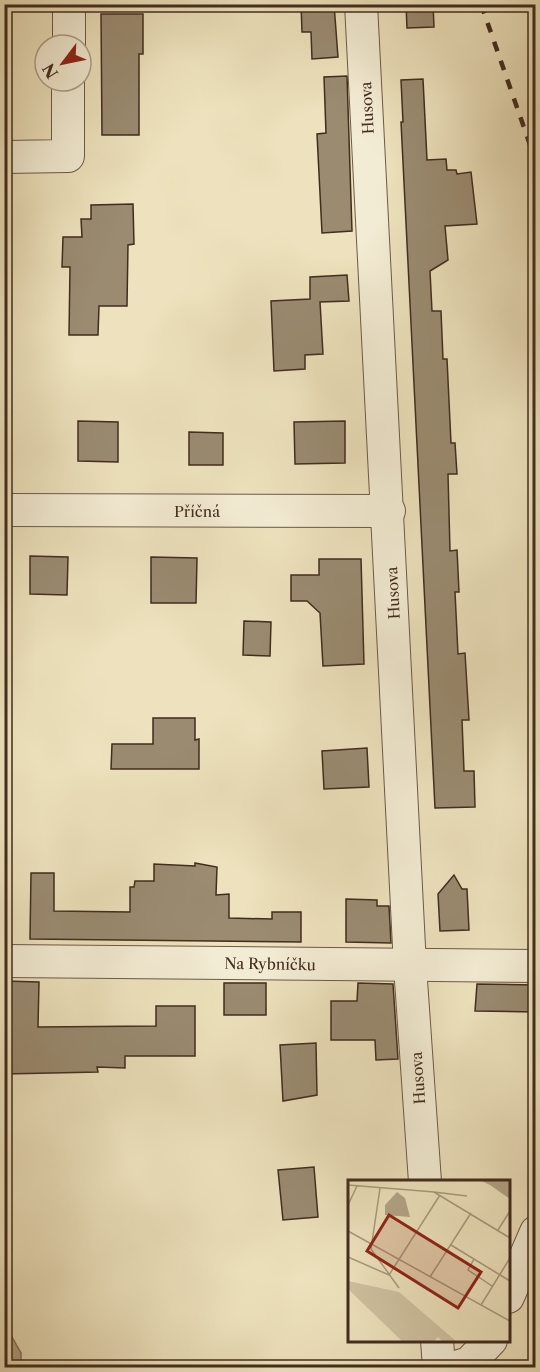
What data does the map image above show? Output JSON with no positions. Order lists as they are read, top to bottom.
{
  "streets": {
    "street": ["Husova", "Příčná", "Na Rybníčku"]
  },
  "crossings": [
    ["Husova", "Příčná"],
    ["Husova", "Na Rybníčku"]
  ],
  "north": "bottom left"
}
